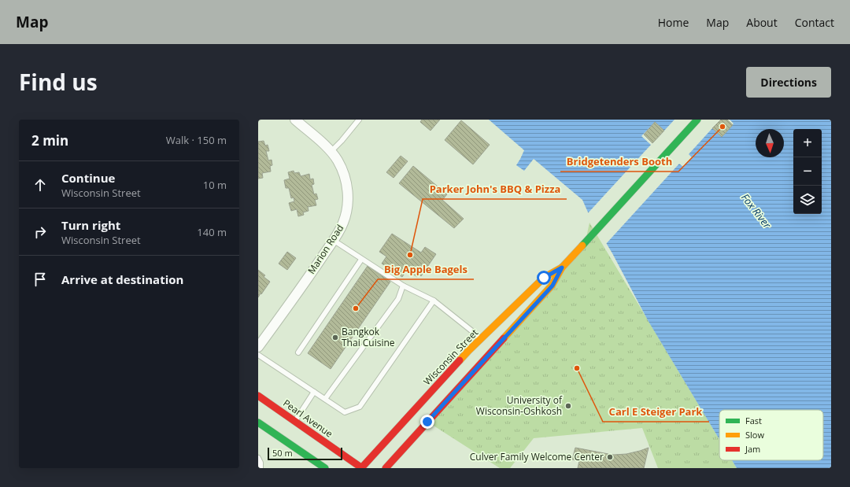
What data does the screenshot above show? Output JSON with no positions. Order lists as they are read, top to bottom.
{
  "streets": {
    "main road": ["Wisconsin Street", "Pearl Avenue"],
    "street": ["Marion Road"]
  },
  "crossings": [
    ["Wisconsin Street", "Pearl Avenue"]
  ],
  "water": ["Fox River"],
  "places": [
    "Bridgetenders Booth",
    "Parker John's BBQ & Pizza",
    "Big Apple Bagels",
    "Bangkok Thai Cuisine",
    "Carl E Steiger Park",
    "University of Wisconsin-Oshkosh",
    "Culver Family Welcome Center"
  ],
  "legend": ["Fast", "Slow", "Jam"],
  "scale_bar": "50 m",
  "north": "bottom",
  "page": {
    "header": "Map",
    "nav": [
      "Home",
      "Map",
      "About",
      "Contact"
    ],
    "title": "Find us",
    "buttons": "Directions",
    "heading": ["2 min", "Walk · 150 m"],
    "map_buttons": ["+", "−"],
    "list": [
      ["Continue", "Wisconsin Street", "10 m"],
      ["Turn right", "Wisconsin Street", "140 m"],
      "Arrive at destination"
    ],
    "scale": "50 m"
  }
}
